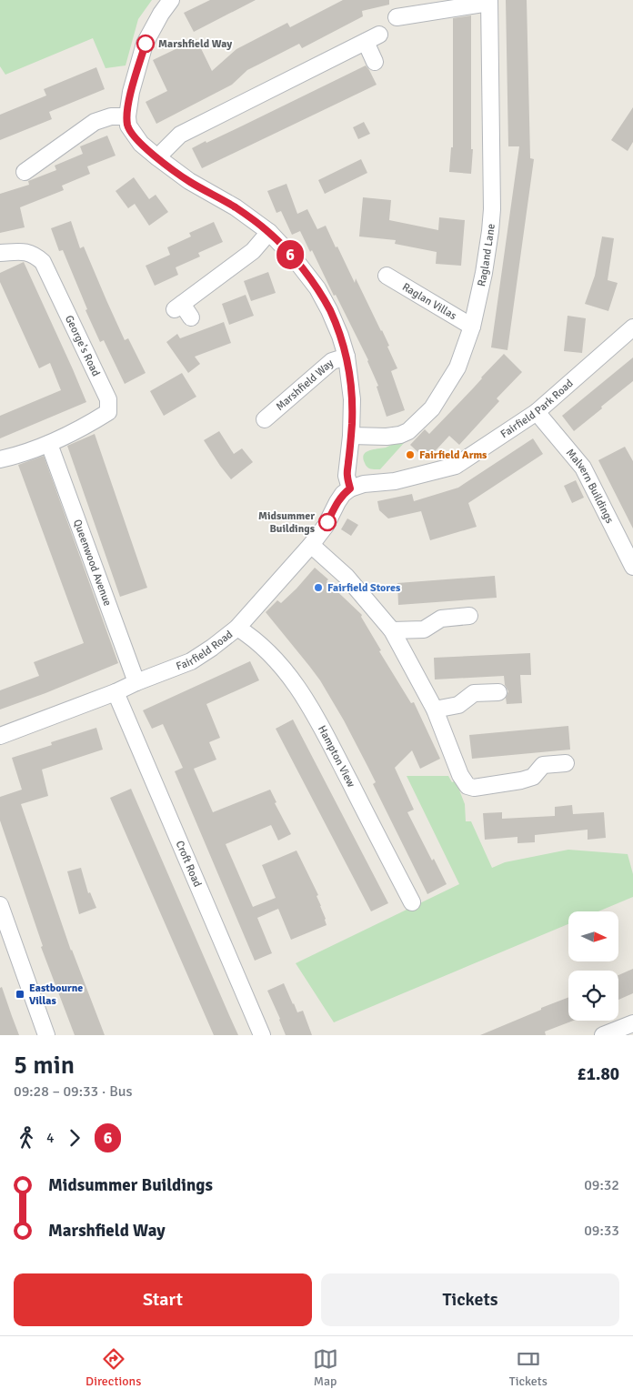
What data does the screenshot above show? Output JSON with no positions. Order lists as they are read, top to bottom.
{
  "streets": {
    "street": [
      "Ragland Lane",
      "Raglan Villas",
      "George's Road",
      "Marshfield Way",
      "Fairfield Park Road",
      "Malvern Buildings",
      "Queenwood Avenue",
      "Fairfield Road",
      "Hampton View",
      "Croft Road"
    ]
  },
  "crossings": [
    ["Ragland Lane", "Raglan Villas"],
    ["Ragland Lane", "Marshfield Way"],
    ["George's Road", "Queenwood Avenue"],
    ["Marshfield Way", "Fairfield Park Road"],
    ["Marshfield Way", "Fairfield Road"],
    ["Fairfield Park Road", "Malvern Buildings"],
    ["Fairfield Park Road", "Fairfield Road"],
    ["Queenwood Avenue", "Fairfield Road"],
    ["Fairfield Road", "Hampton View"],
    ["Fairfield Road", "Croft Road"]
  ],
  "places": {
    "other": [
      "Marshfield Way",
      "Fairfield Arms",
      "Midsummer Buildings",
      "Fairfield Stores"
    ],
    "transit": ["Eastbourne Villas"]
  },
  "lines": ["bus line 6"],
  "north": "right",
  "page": {
    "on_map": "6",
    "heading": ["5 min", "09:28 – 09:33 · Bus", "£1.80"],
    "legs": ["4", "6"],
    "list": [
      {
        "name": "Midsummer Buildings",
        "value": "09:32"
      },
      {
        "name": "Marshfield Way",
        "value": "09:33"
      }
    ],
    "buttons": ["Start", "Tickets"],
    "tabs": ["Directions", "Map", "Tickets"]
  }
}
